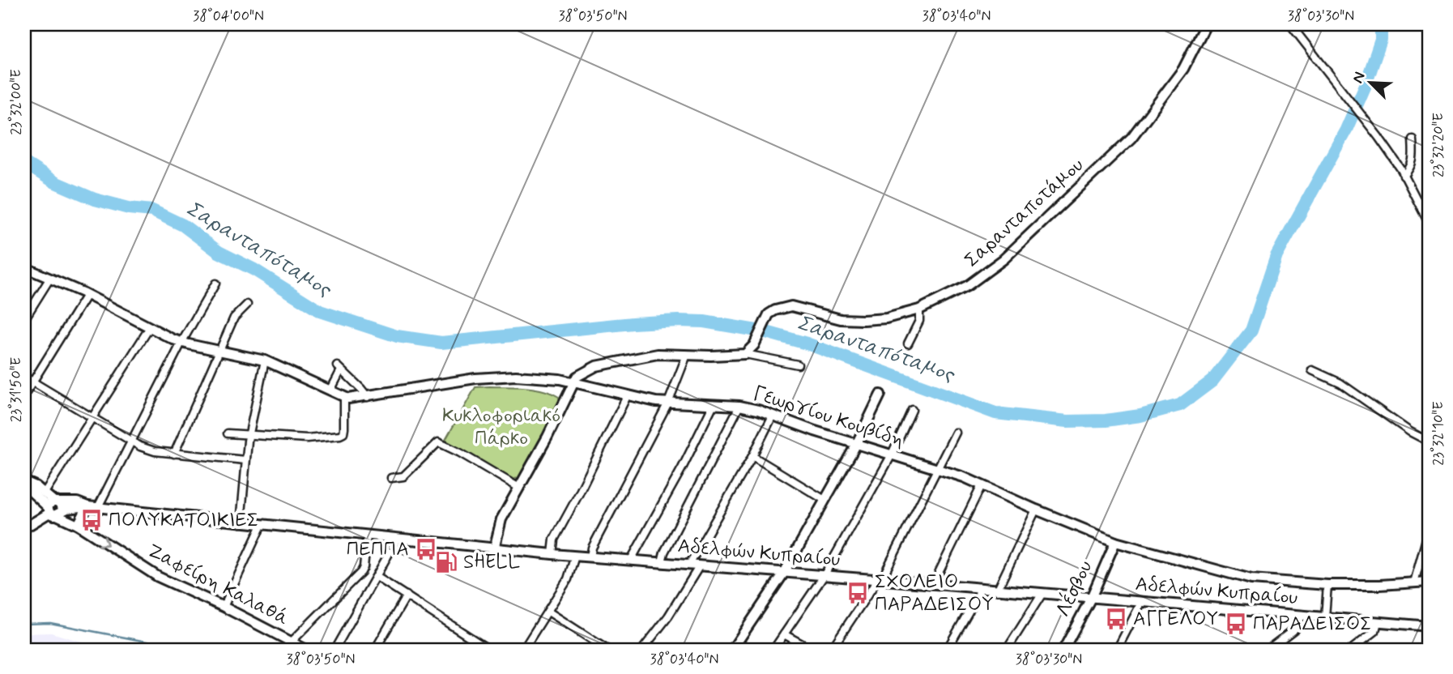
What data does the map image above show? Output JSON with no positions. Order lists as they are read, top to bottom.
{
  "streets": {
    "street": [
      "Σαρανταποτάμου",
      "Γεωργίου Κουβίδη",
      "Αδελφών Κυπραίου",
      "Ζαφείρη Καλαθά",
      "Λέσβου"
    ]
  },
  "crossings": [
    ["Γεωργίου Κουβίδη", "Λέσβου"],
    ["Αδελφών Κυπραίου", "Ζαφείρη Καλαθά"],
    ["Αδελφών Κυπραίου", "Λέσβου"]
  ],
  "one_way": ["Ζαφείρη Καλαθά"],
  "water": ["Σαρανταπόταμος"],
  "parks": ["Κυκλοφοριακό Πάρκο"],
  "places": {
    "bus stop": [
      "ΠΟΛΥΚΑΤΟΙΚΙΕΣ",
      "ΠΕΠΠΑ",
      "ΣΧΟΛΕΙΟ ΠΑΡΑΔΕΙΣΟΥ",
      "ΑΓΓΕΛΟΥ",
      "ΠΑΡΑΔΕΙΣΟΣ"
    ],
    "fuel station": ["SHELL"]
  },
  "north": "top left",
  "coordinates": [
    "38°04'00\"N",
    "38°03'50\"N",
    "38°03'40\"N",
    "38°03'30\"N",
    "23°32'00\"E",
    "23°32'20\"E",
    "23°31'50\"E",
    "23°32'10\"E"
  ]
}
